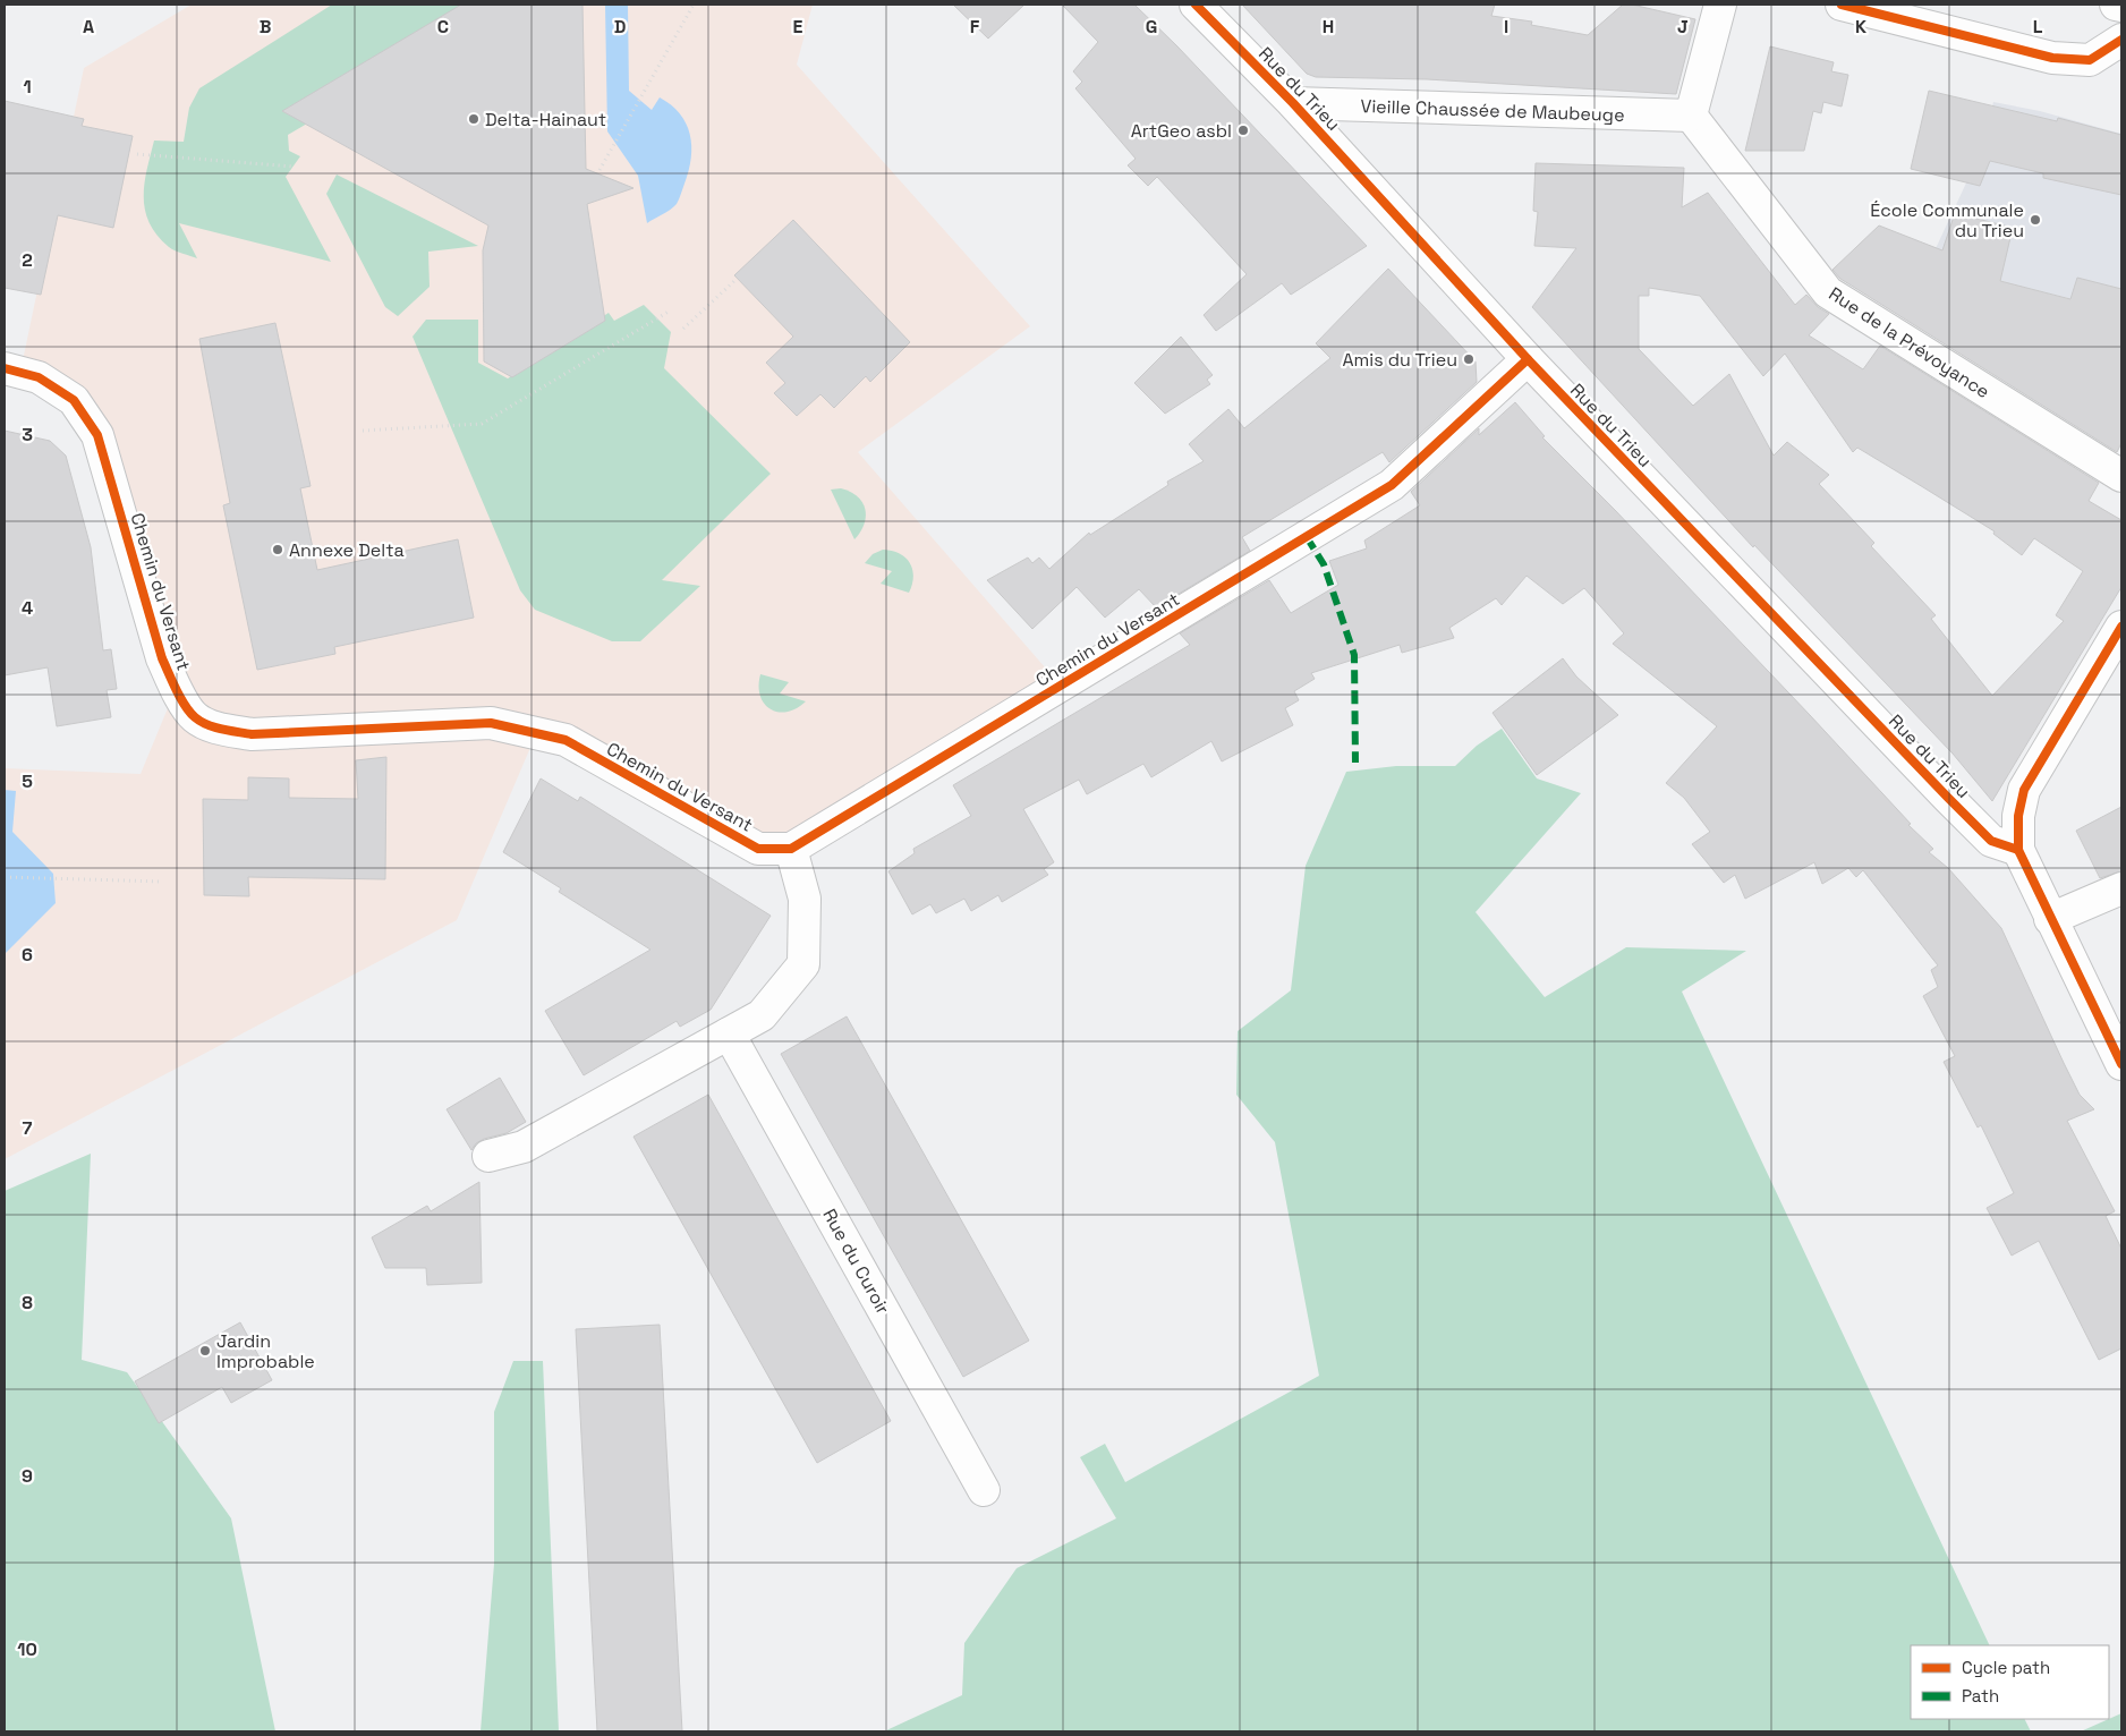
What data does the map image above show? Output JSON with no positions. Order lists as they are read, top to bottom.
{
  "streets": {
    "street": [
      "Rue du Trieu",
      "Vieille Chaussée de Maubeuge",
      "Rue de la Prévoyance",
      "Chemin du Versant",
      "Rue du Curoir"
    ]
  },
  "crossings": [
    ["Rue du Trieu", "Vieille Chaussée de Maubeuge"],
    ["Rue du Trieu", "Chemin du Versant"],
    ["Vieille Chaussée de Maubeuge", "Rue de la Prévoyance"]
  ],
  "places": [
    "Delta-Hainaut",
    "ArtGeo asbl",
    "École Communale du Trieu",
    "Amis du Trieu",
    "Annexe Delta",
    "Jardin Improbable"
  ],
  "legend": ["Cycle path", "Path"],
  "grid": {
    "columns": [
      "A",
      "B",
      "C",
      "D",
      "E",
      "F",
      "G",
      "H",
      "I",
      "J",
      "K",
      "L"
    ],
    "rows": [
      "1",
      "2",
      "3",
      "4",
      "5",
      "6",
      "7",
      "8",
      "9",
      "10"
    ]
  }
}
